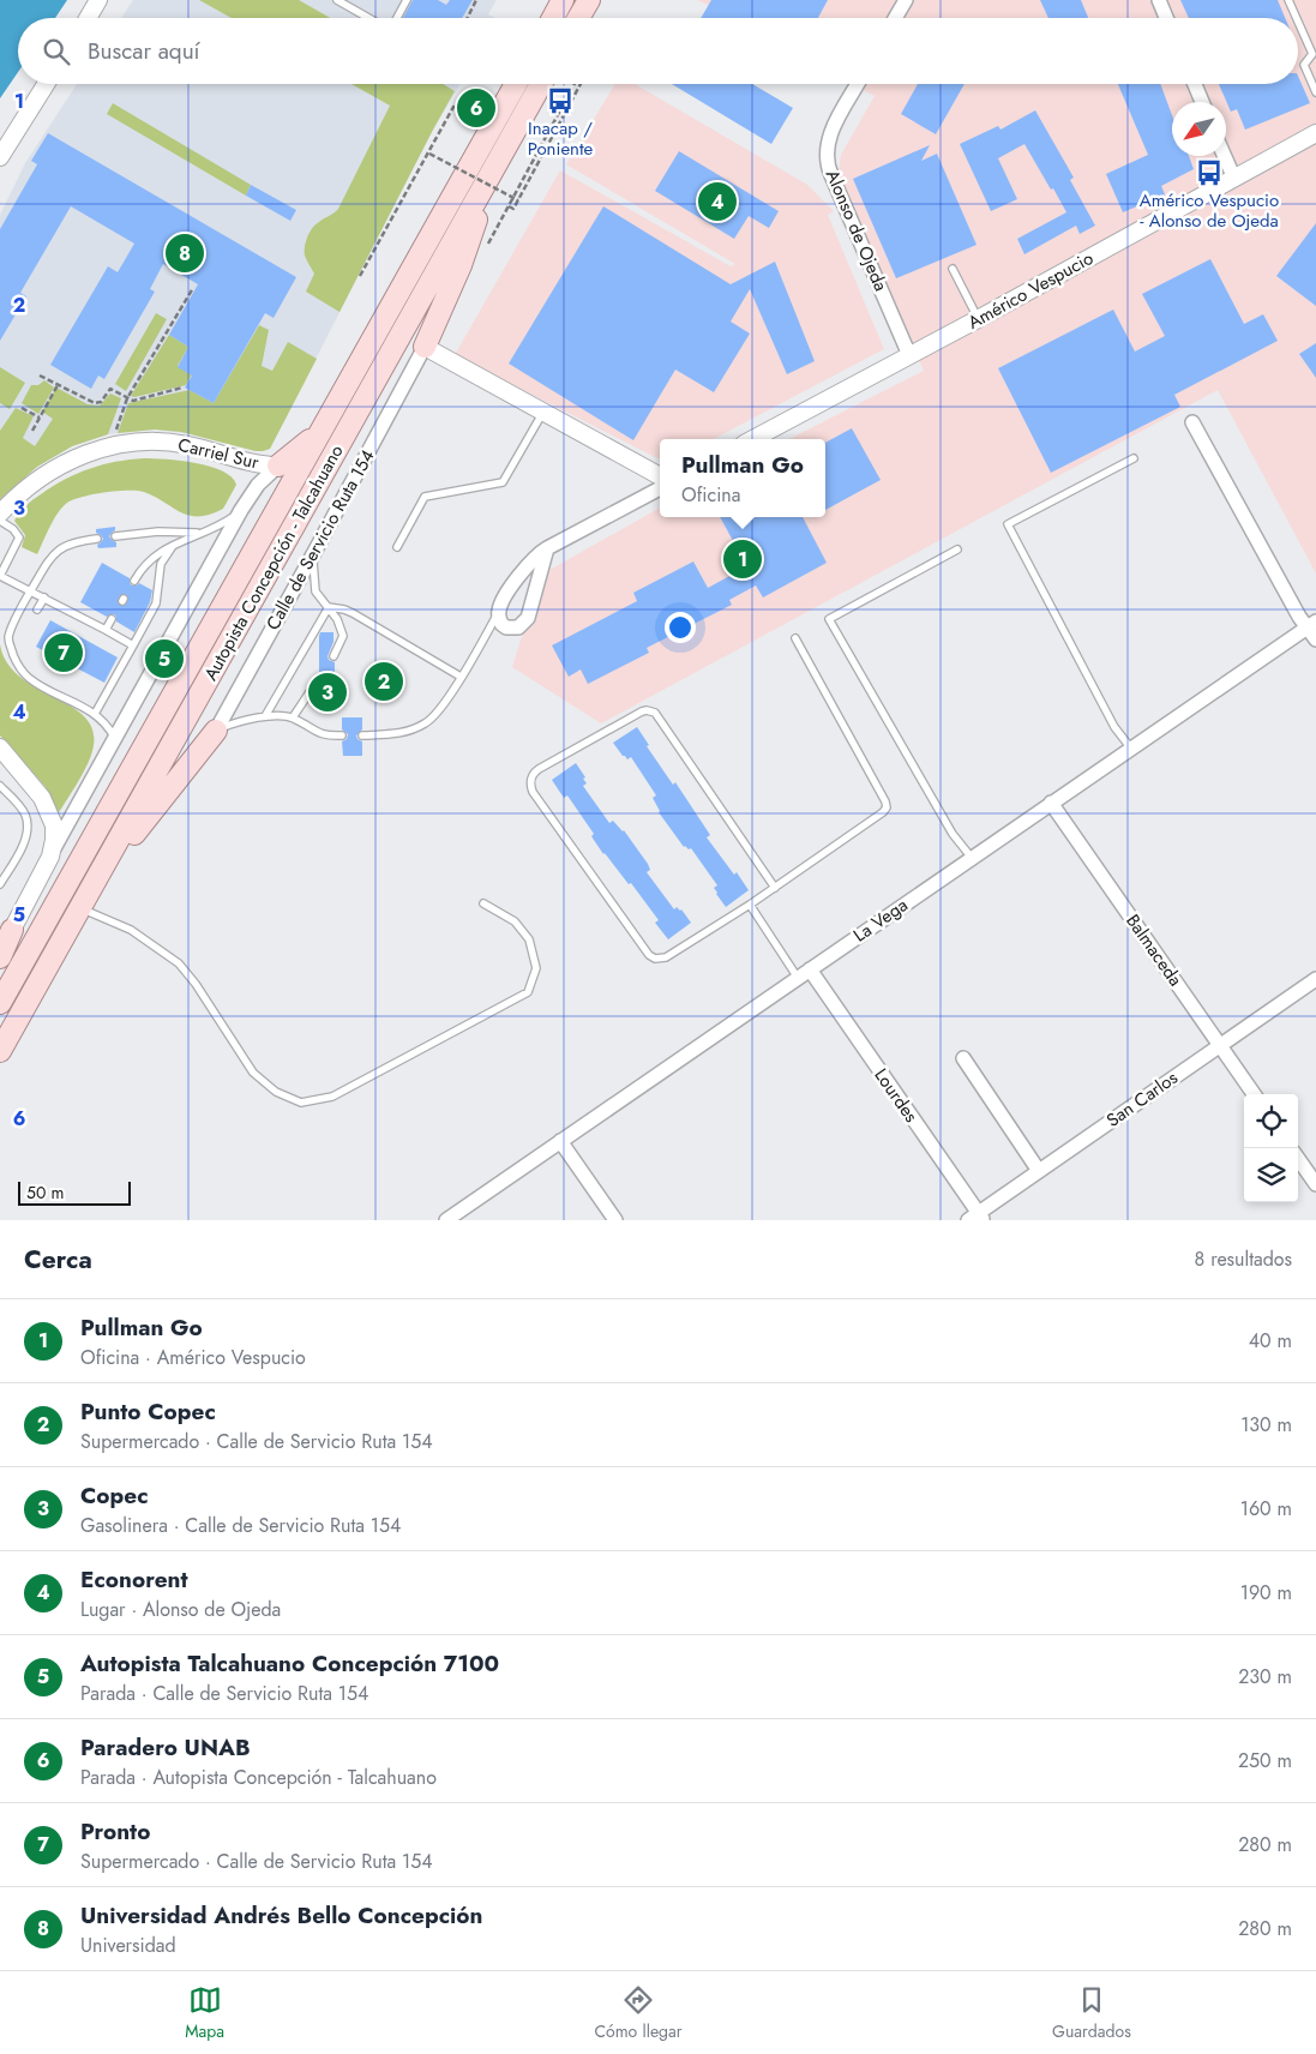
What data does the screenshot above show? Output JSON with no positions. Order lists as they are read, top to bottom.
{
  "streets": {
    "main road": ["Autopista Concepción - Talcahuano"],
    "street": [
      "Alonso de Ojeda",
      "Américo Vespucio",
      "Carriel Sur",
      "Calle de Servicio Ruta 154",
      "La Vega",
      "Balmaceda",
      "Lourdes",
      "San Carlos"
    ]
  },
  "crossings": [
    ["Alonso de Ojeda", "Américo Vespucio"],
    ["La Vega", "Balmaceda"],
    ["La Vega", "Lourdes"],
    ["Balmaceda", "San Carlos"],
    ["Lourdes", "San Carlos"]
  ],
  "places": {
    "bus stop": ["Inacap / Poniente", "Américo Vespucio - Alonso de Ojeda"]
  },
  "scale_bar": "50 m",
  "north": "bottom left",
  "page": {
    "search": "Buscar aquí",
    "pins": [
      "6",
      "4",
      "8",
      "1",
      "7",
      "5",
      "2",
      "3"
    ],
    "popup": ["Pullman Go", "Oficina"],
    "scale": "50 m",
    "heading": ["Cerca", "8 resultados"],
    "list": [
      {
        "mark": "1",
        "name": "Pullman Go",
        "note": "Oficina · Américo Vespucio",
        "value": "40 m"
      },
      {
        "mark": "2",
        "name": "Punto Copec",
        "note": "Supermercado · Calle de Servicio Ruta 154",
        "value": "130 m"
      },
      {
        "mark": "3",
        "name": "Copec",
        "note": "Gasolinera · Calle de Servicio Ruta 154",
        "value": "160 m"
      },
      {
        "mark": "4",
        "name": "Econorent",
        "note": "Lugar · Alonso de Ojeda",
        "value": "190 m"
      },
      {
        "mark": "5",
        "name": "Autopista Talcahuano Concepción 7100",
        "note": "Parada · Calle de Servicio Ruta 154",
        "value": "230 m"
      },
      {
        "mark": "6",
        "name": "Paradero UNAB",
        "note": "Parada · Autopista Concepción - Talcahuano",
        "value": "250 m"
      },
      {
        "mark": "7",
        "name": "Pronto",
        "note": "Supermercado · Calle de Servicio Ruta 154",
        "value": "280 m"
      },
      {
        "mark": "8",
        "name": "Universidad Andrés Bello Concepción",
        "note": "Universidad",
        "value": "280 m"
      }
    ],
    "nav": ["Mapa", "Cómo llegar", "Guardados"]
  },
  "grid": {
    "rows": [
      "1",
      "2",
      "3",
      "4",
      "5",
      "6"
    ]
  }
}
